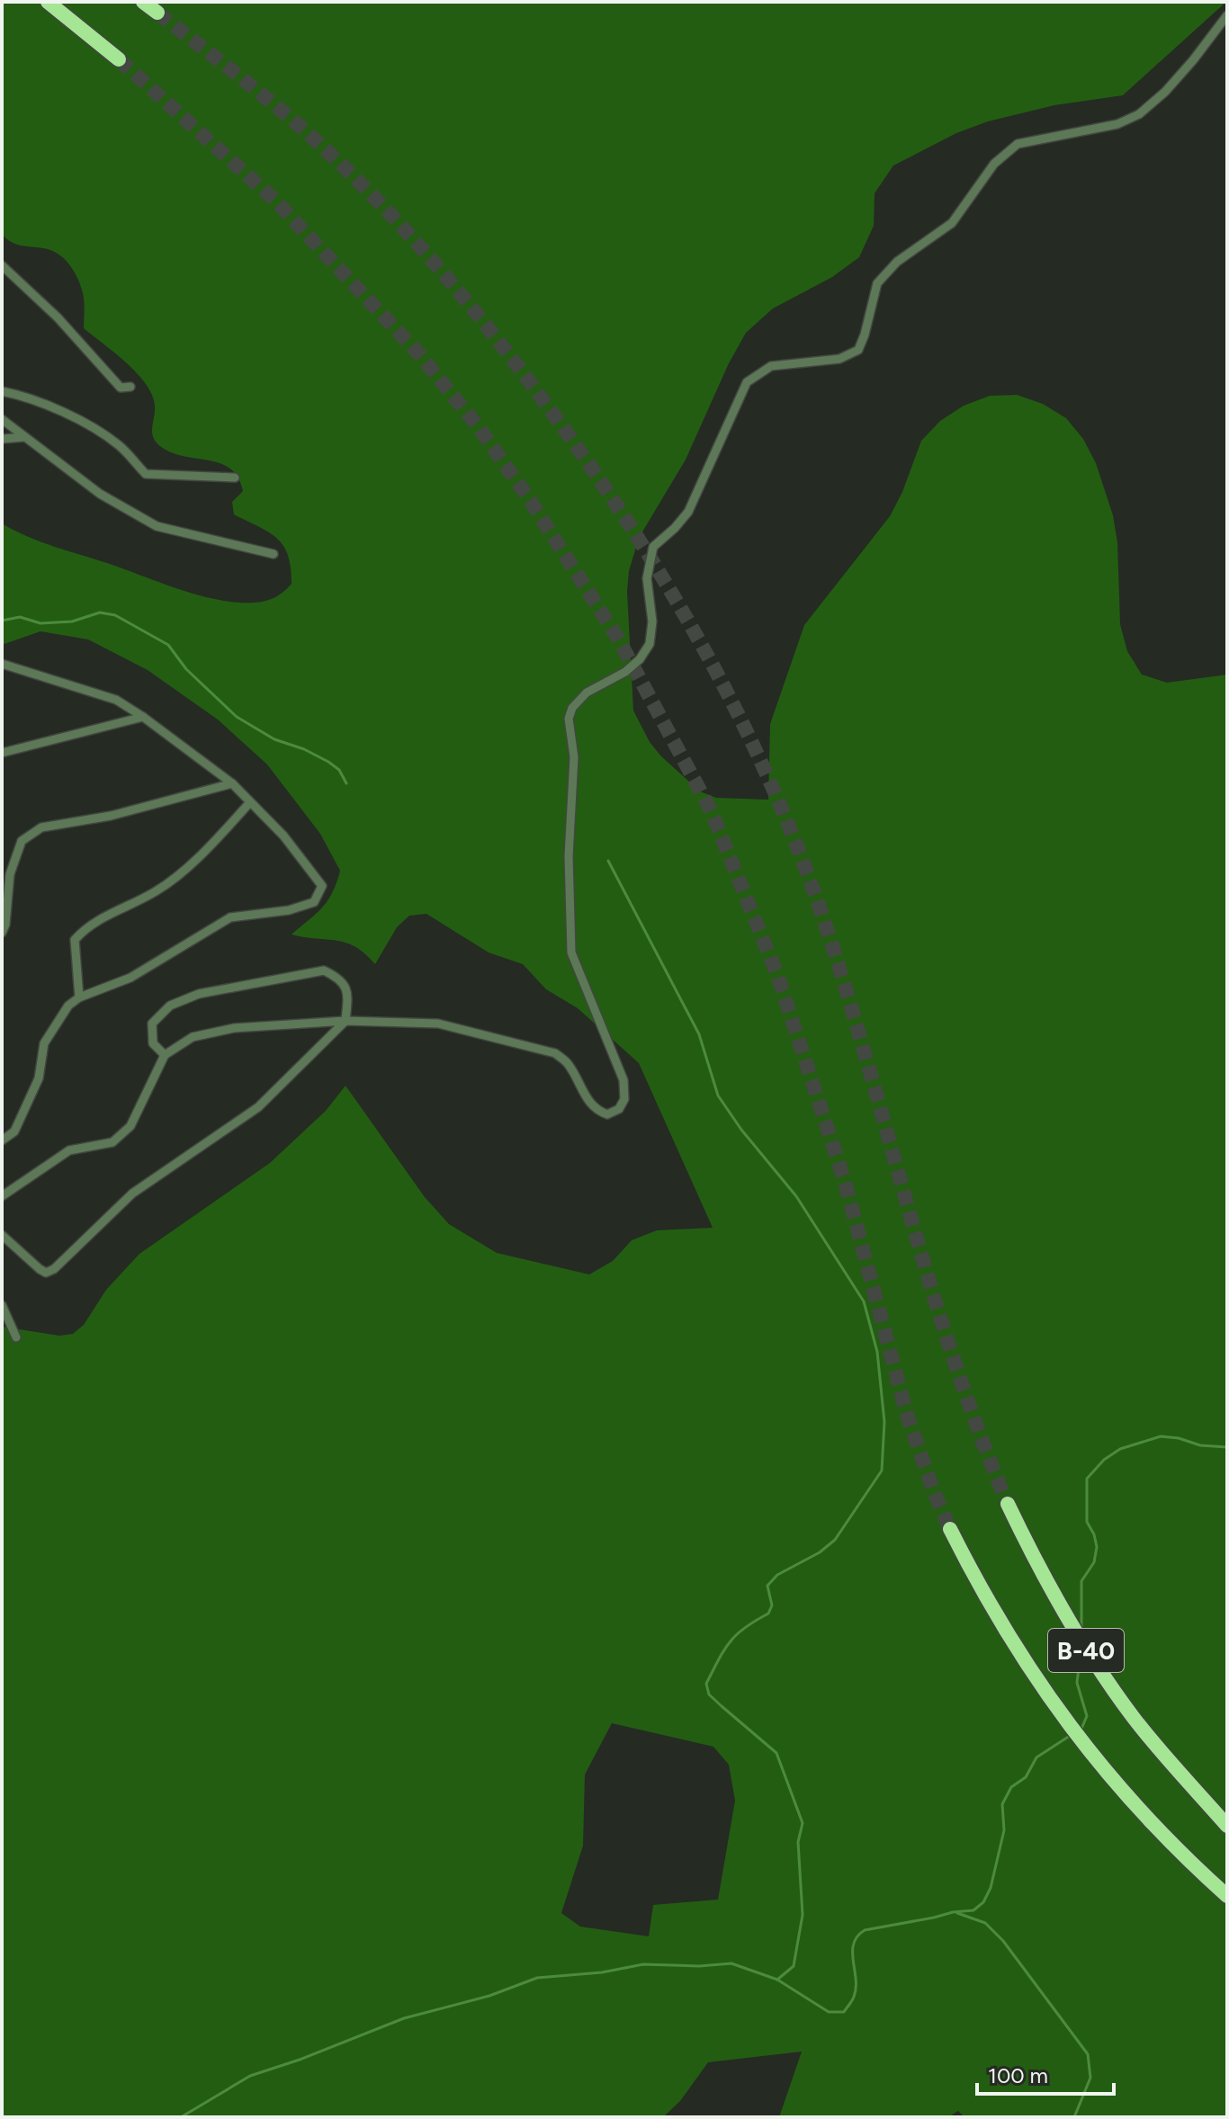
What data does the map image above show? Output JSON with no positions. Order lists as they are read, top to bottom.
{
  "streets": {
    "highway": ["B-40"]
  },
  "scale_bar": "100 m"
}
